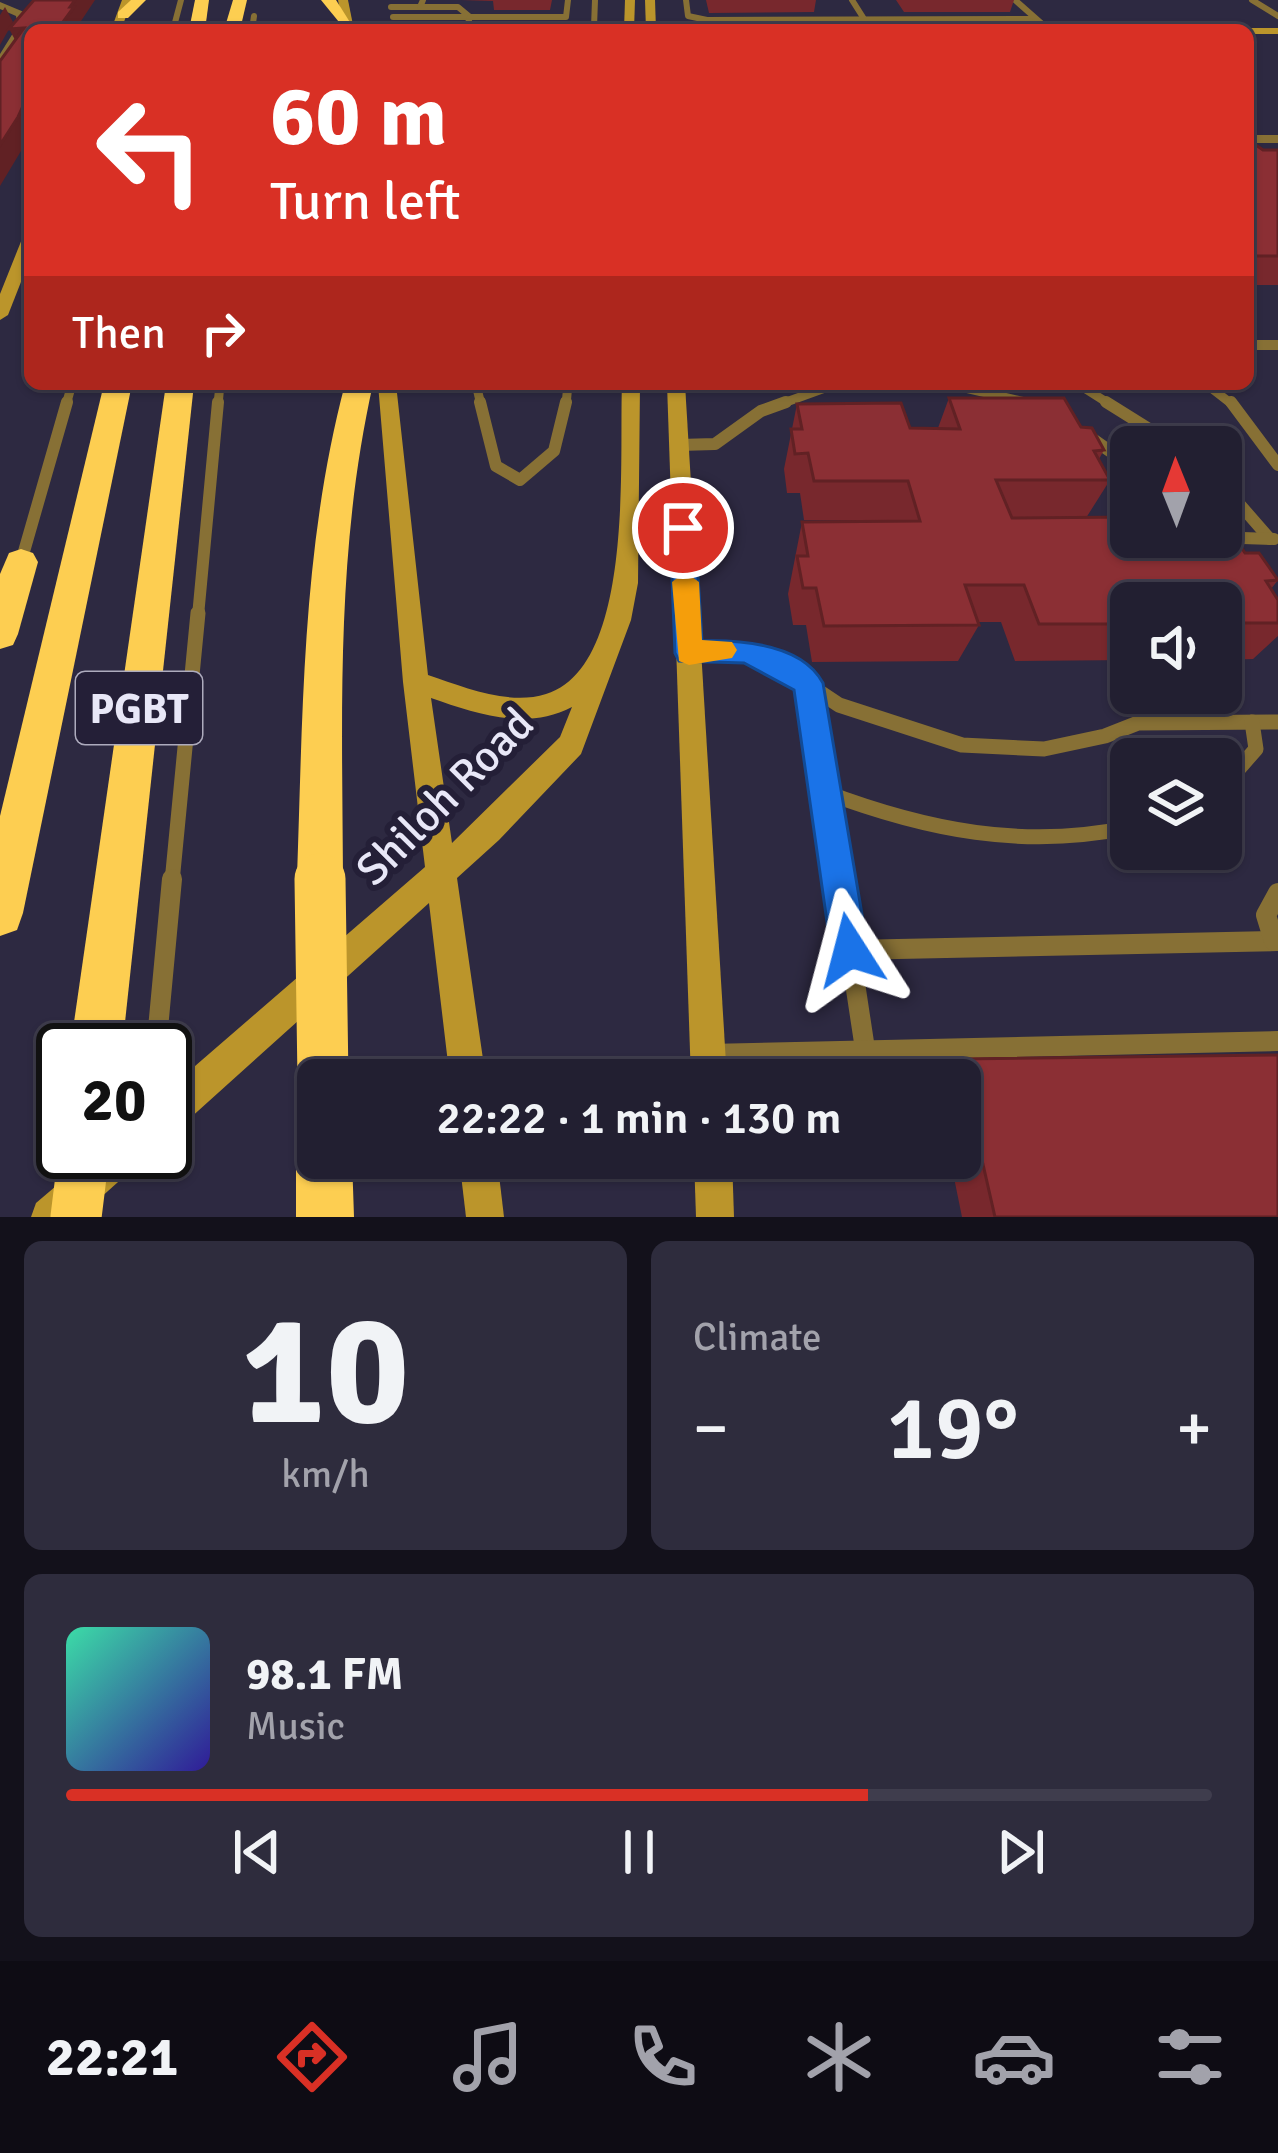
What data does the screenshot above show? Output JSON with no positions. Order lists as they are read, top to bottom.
{
  "streets": {
    "highway": ["PGBT"],
    "main road": ["Shiloh Road"]
  },
  "north": "top",
  "page": {
    "turn": ["60 m", "Turn left"],
    "then": "Then",
    "limit": "20",
    "trip": "22:22 · 1 min · 130 m",
    "tile": [
      ["10", "km/h"],
      "Climate"
    ],
    "heat": ["−", "19°", "+"],
    "song": ["98.1 FM", "Music"],
    "tabs": "22:21"
  }
}
